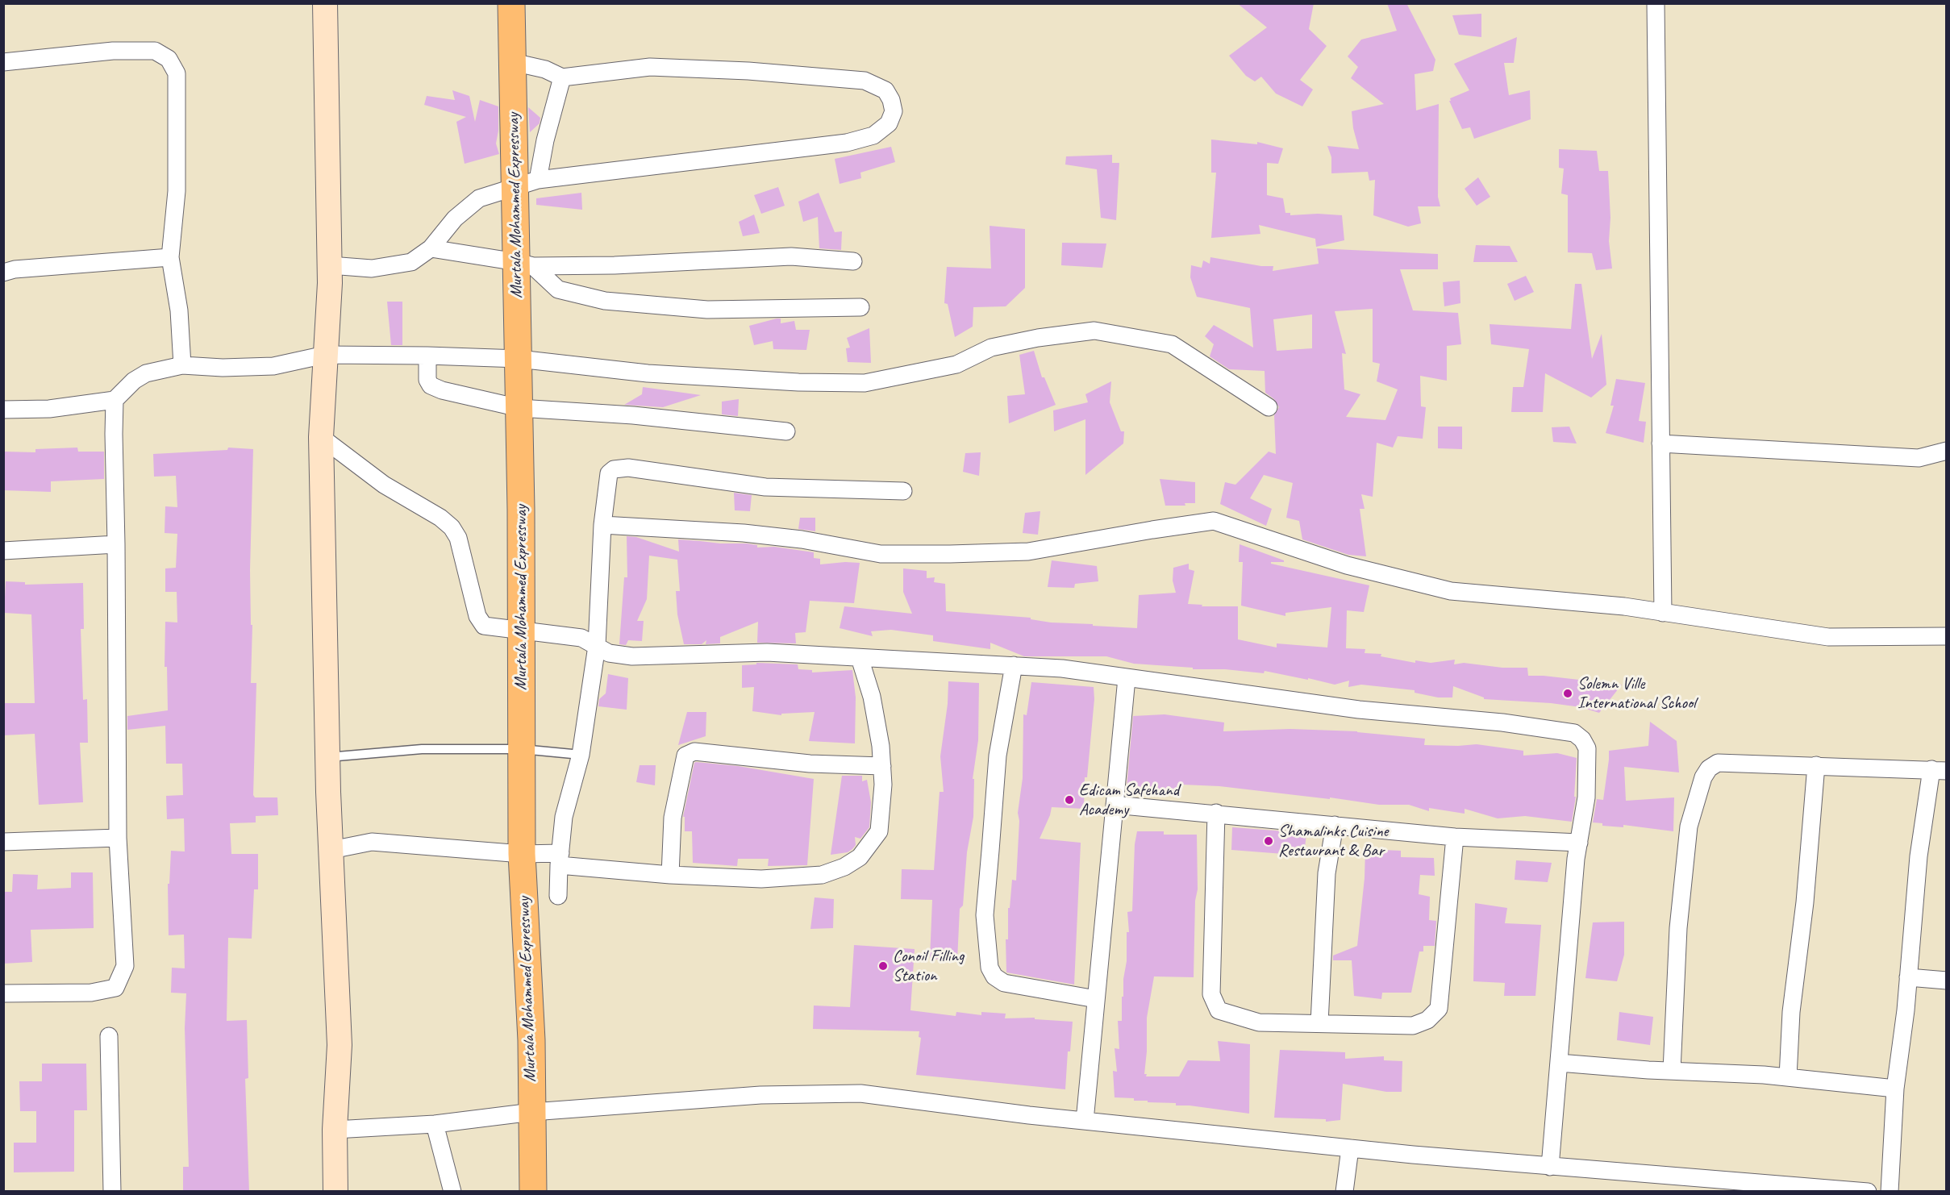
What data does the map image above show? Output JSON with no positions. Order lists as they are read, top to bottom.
{
  "streets": {
    "main road": ["Murtala Mohammed Expressway"]
  },
  "places": [
    "Solemn Ville International School",
    "Edicam Safehand Academy",
    "Shamalinks Cuisine Restaurant & Bar",
    "Conoil Filling Station"
  ]
}
